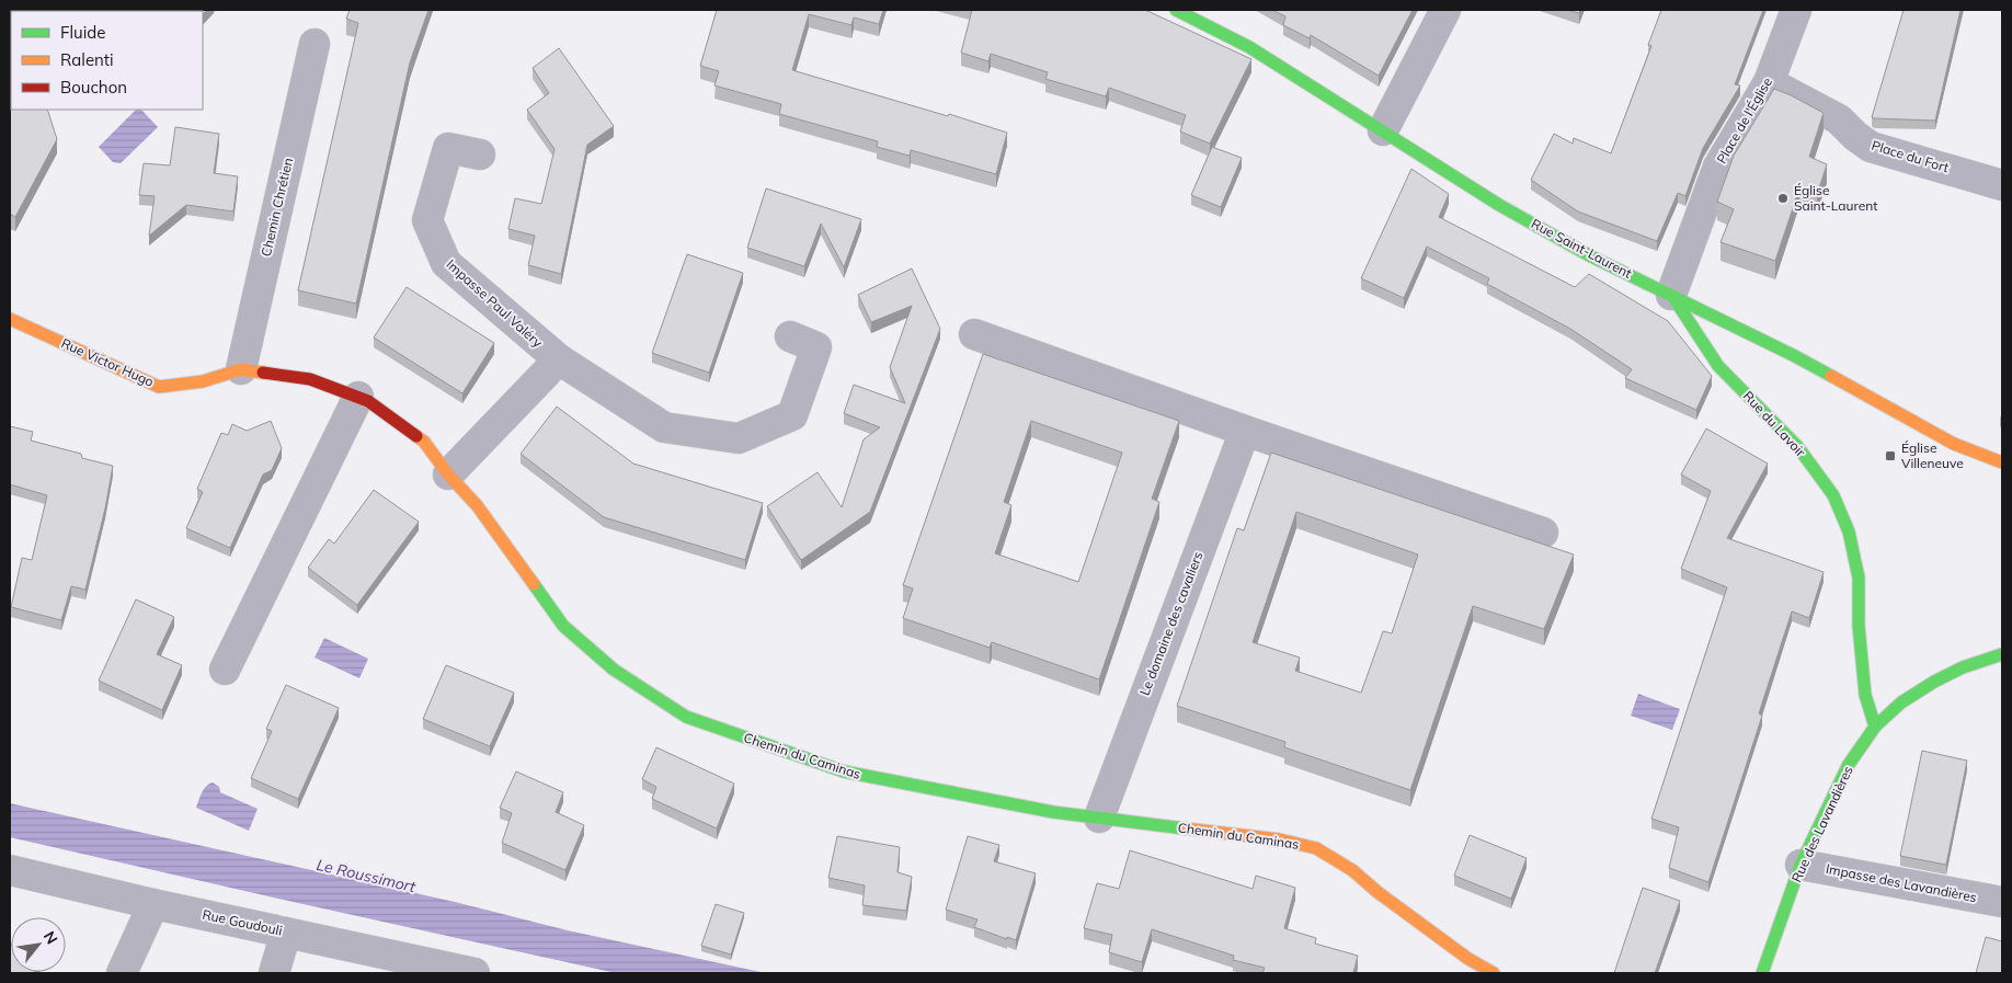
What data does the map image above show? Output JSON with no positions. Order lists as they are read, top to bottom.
{
  "streets": {
    "street": [
      "Place de l'Église",
      "Place du Fort",
      "Chemin Chrétien",
      "Rue Saint-Laurent",
      "Impasse Paul Valéry",
      "Rue Victor Hugo",
      "Rue du Lavoir",
      "Le domaine des cavaliers",
      "Chemin du Caminas",
      "Rue des Lavandières",
      "Impasse des Lavandières",
      "Rue Goudouli"
    ]
  },
  "crossings": [
    ["Place de l'Église", "Place du Fort"],
    ["Place de l'Église", "Rue Saint-Laurent"],
    ["Place de l'Église", "Rue du Lavoir"],
    ["Chemin Chrétien", "Rue Victor Hugo"],
    ["Chemin Chrétien", "Chemin du Caminas"],
    ["Rue Saint-Laurent", "Rue du Lavoir"],
    ["Rue Victor Hugo", "Chemin du Caminas"],
    ["Rue du Lavoir", "Rue des Lavandières"],
    ["Le domaine des cavaliers", "Chemin du Caminas"],
    ["Rue des Lavandières", "Impasse des Lavandières"]
  ],
  "water": ["Le Roussimort"],
  "places": {
    "other": ["Église Saint-Laurent"],
    "transit": ["Église Villeneuve"]
  },
  "legend": ["Fluide", "Ralenti", "Bouchon"],
  "north": "top right"
}
